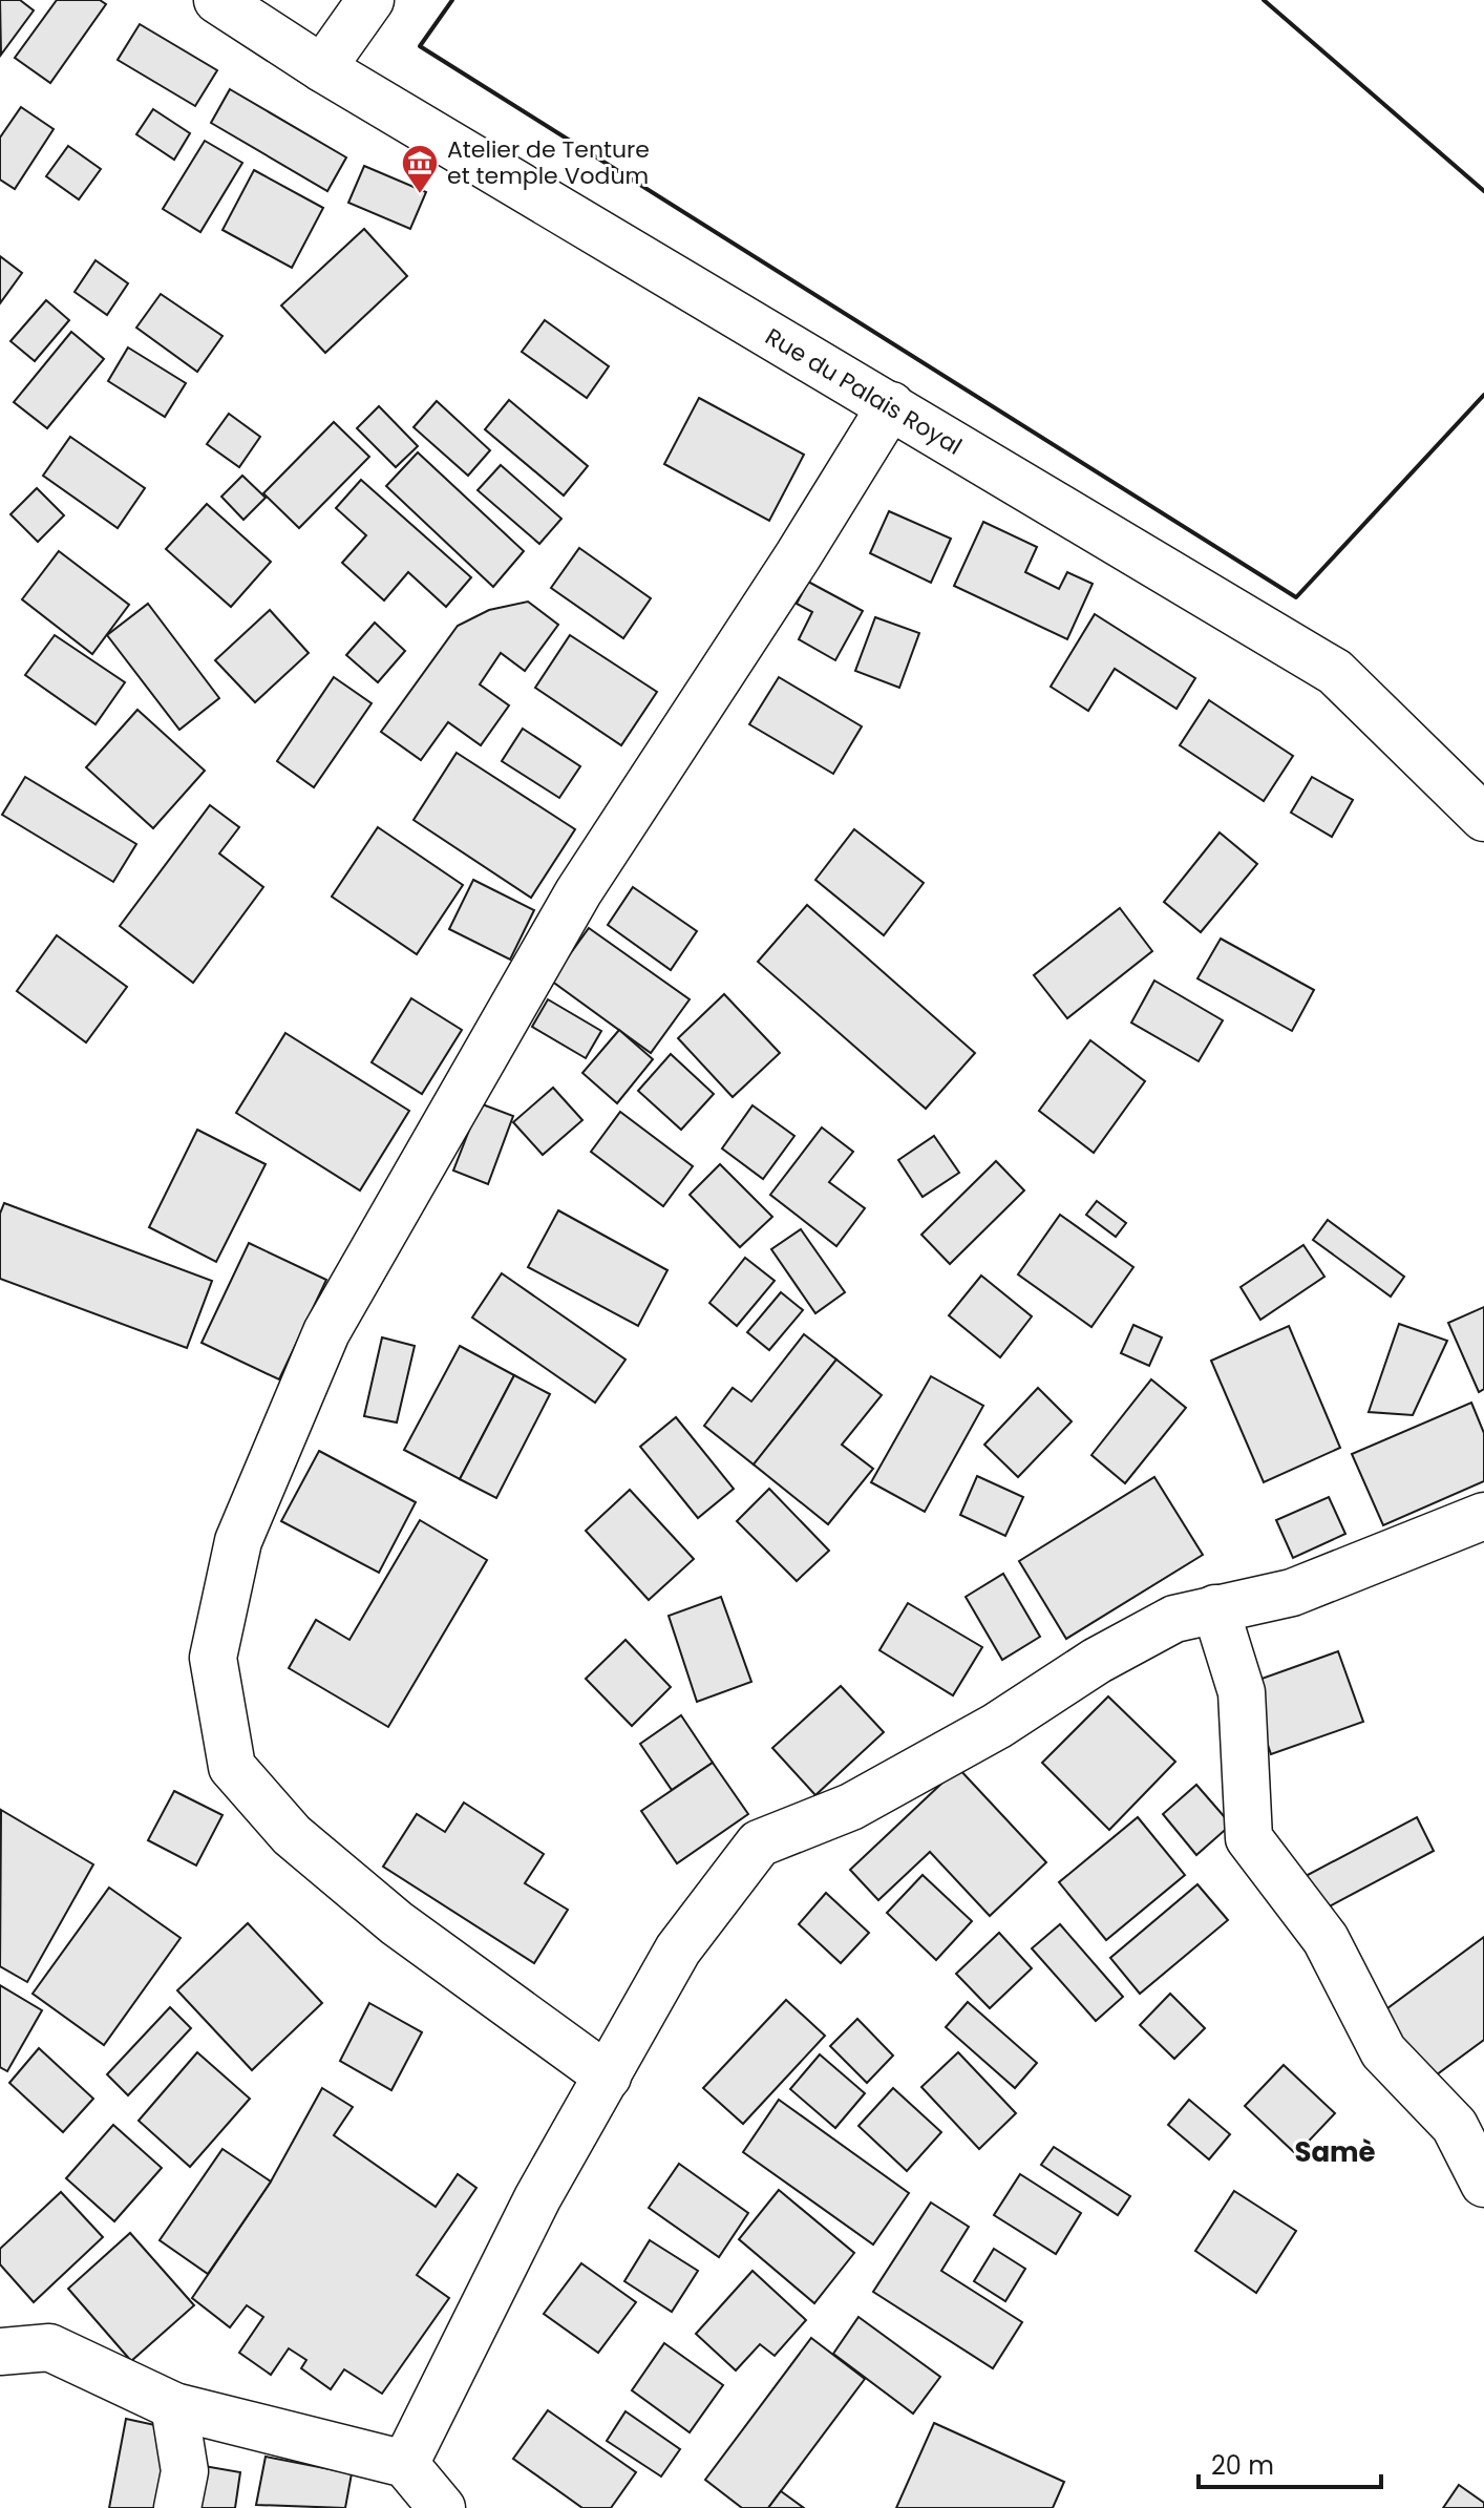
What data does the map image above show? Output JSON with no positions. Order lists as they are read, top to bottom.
{
  "streets": {
    "street": ["Rue du Palais Royal"]
  },
  "districts": ["Samè"],
  "places": {
    "museum": ["Atelier de Tenture et temple Vodum"]
  },
  "scale_bar": "20 m"
}
